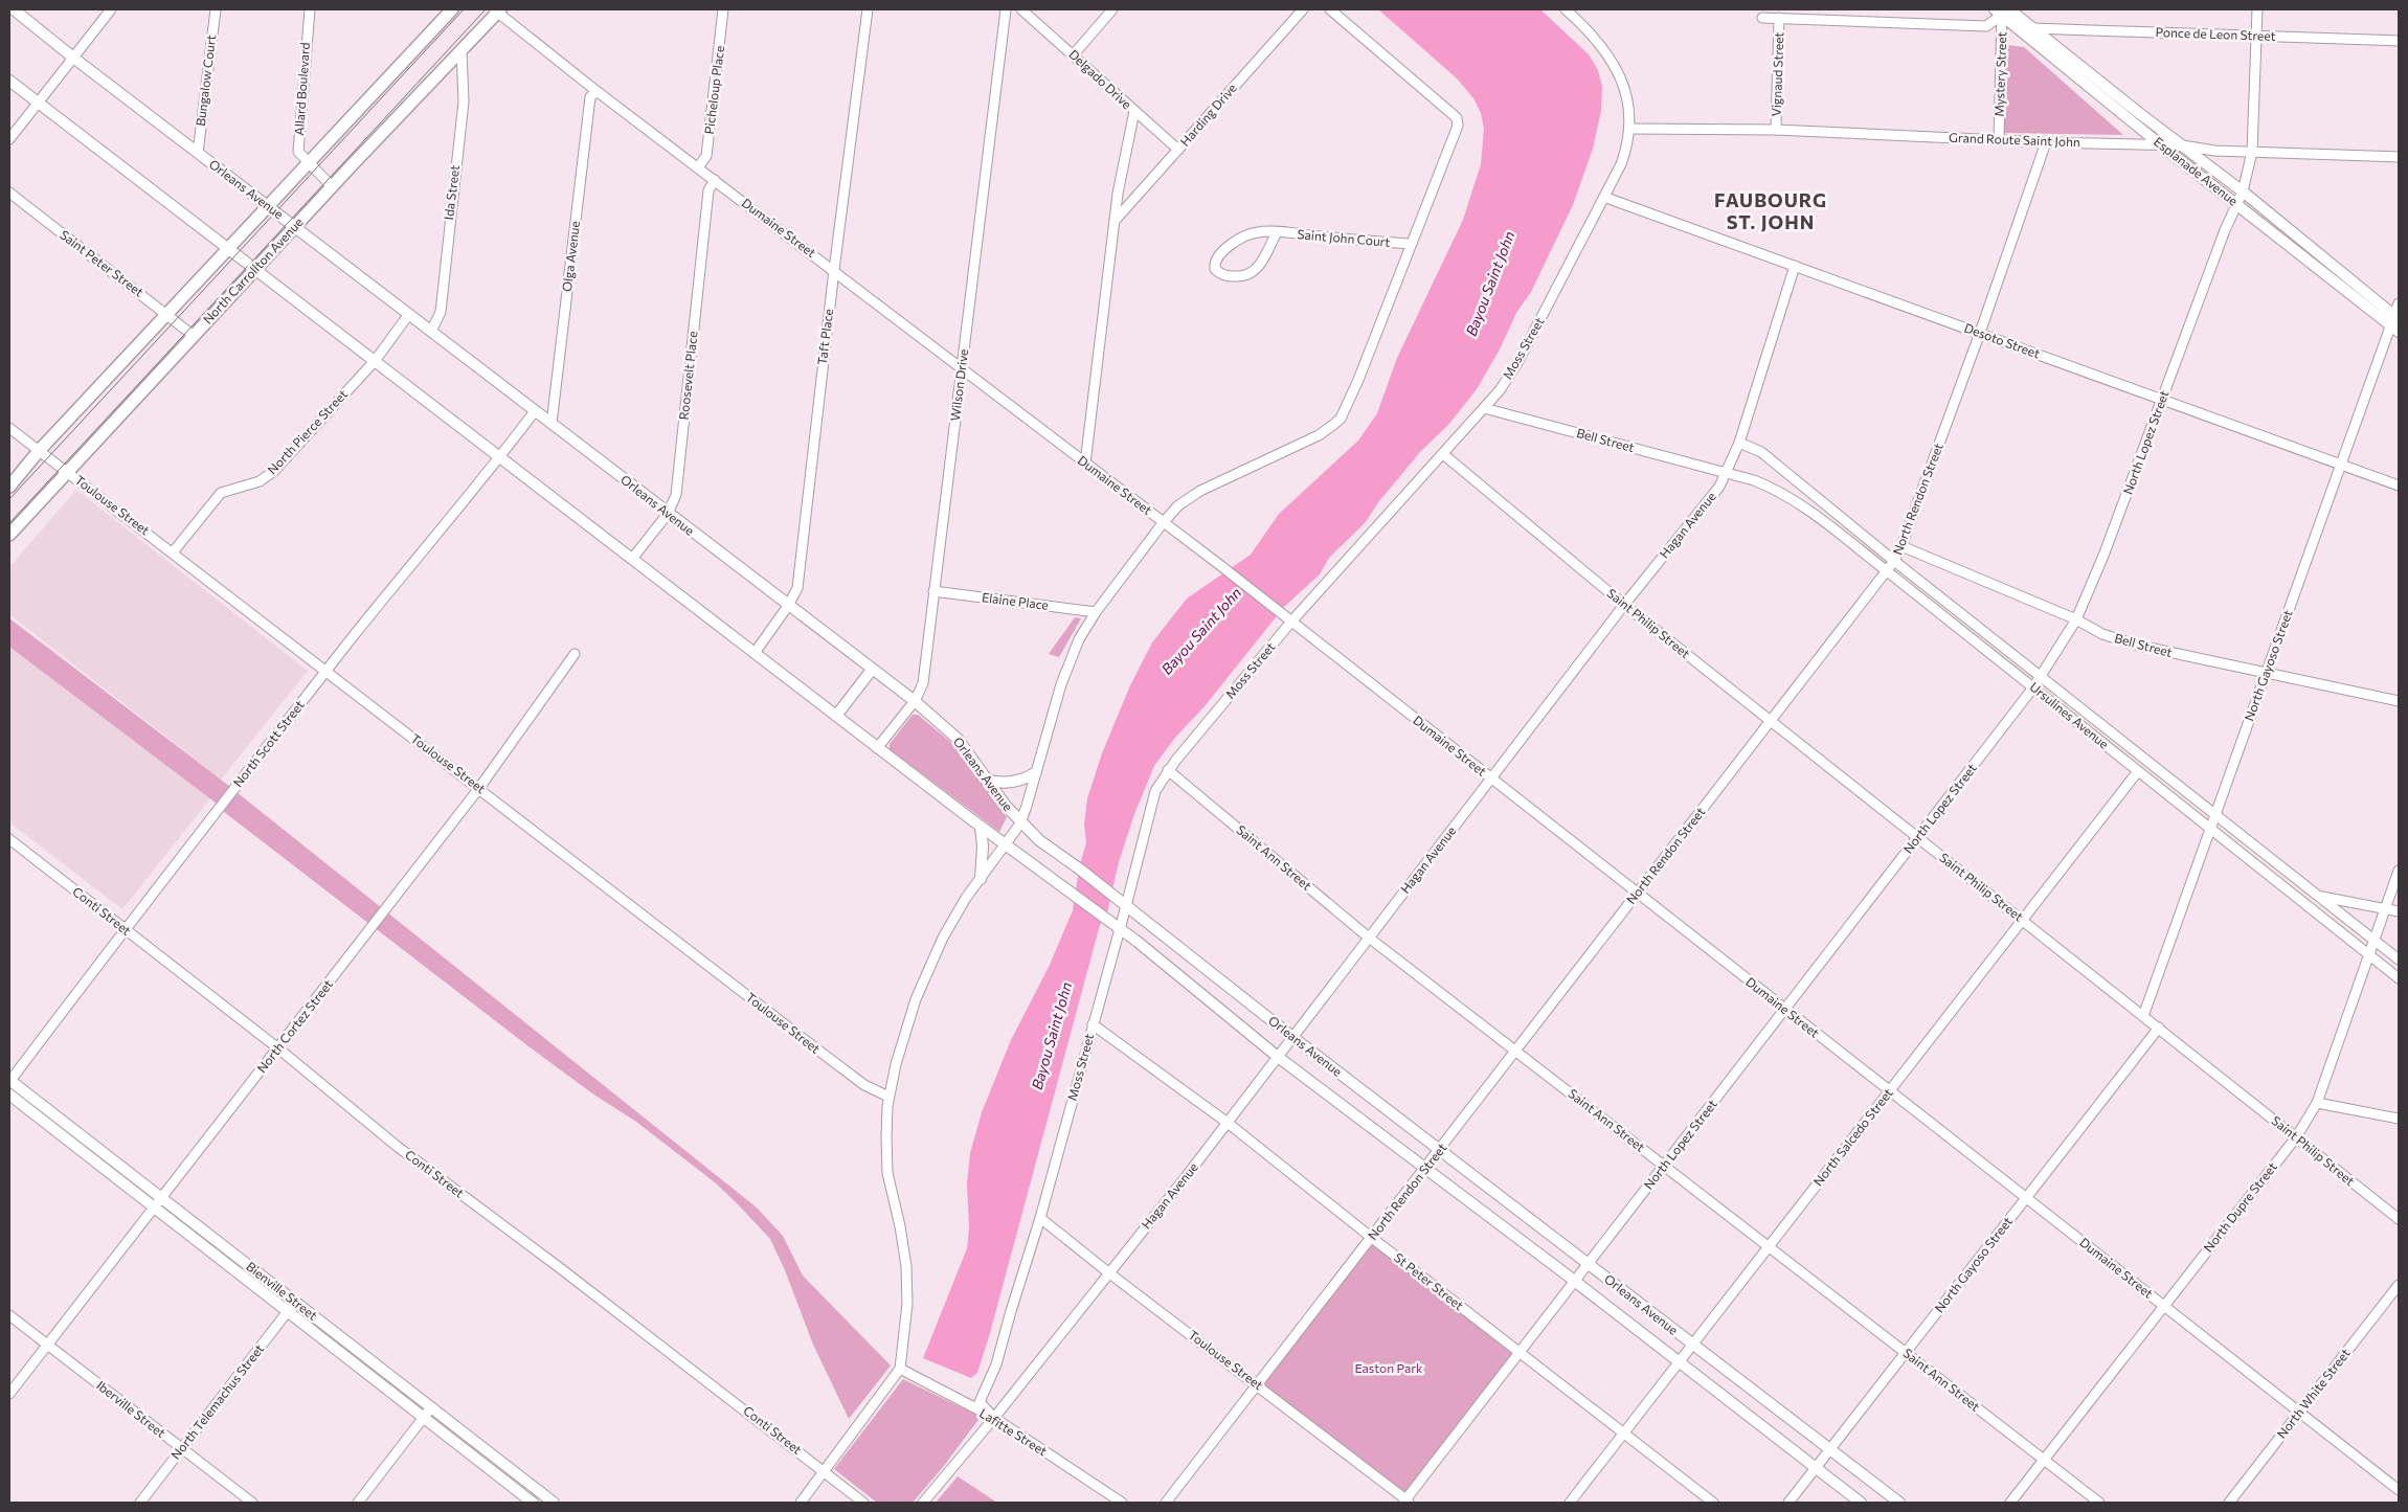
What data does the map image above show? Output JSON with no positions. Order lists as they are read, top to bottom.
{
  "streets": {
    "main road": ["North Carrollton Avenue"],
    "street": [
      "Ponce de Leon Street",
      "Vignaud Street",
      "Mystery Street",
      "Delgado Drive",
      "Bungalow Court",
      "Allard Boulevard",
      "Picheloup Place",
      "Harding Drive",
      "Grand Route Saint John",
      "Esplanade Avenue",
      "Orleans Avenue",
      "Ida Street",
      "Dumaine Street",
      "Saint John Court",
      "Olga Avenue",
      "Saint Peter Street",
      "Taft Place",
      "Desoto Street",
      "Moss Street",
      "Roosevelt Place",
      "Wilson Drive",
      "North Pierce Street",
      "Bell Street",
      "North Lopez Street",
      "North Rendon Street",
      "Toulouse Street",
      "Hagan Avenue",
      "Elaine Place",
      "Saint Philip Street",
      "North Gayoso Street",
      "Ursulines Avenue",
      "North Scott Street",
      "Saint Ann Street",
      "Conti Street",
      "North Cortez Street",
      "North Salcedo Street",
      "North Dupre Street",
      "St Peter Street",
      "Bienville Street",
      "North White Street",
      "North Telemachus Street",
      "Iberville Street",
      "Lafitte Street"
    ]
  },
  "crossings": [
    ["Ponce de Leon Street", "Esplanade Avenue"],
    ["Ponce de Leon Street", "North Lopez Street"],
    ["Vignaud Street", "Grand Route Saint John"],
    ["Mystery Street", "Grand Route Saint John"],
    ["Mystery Street", "Esplanade Avenue"],
    ["Delgado Drive", "Harding Drive"],
    ["Bungalow Court", "Orleans Avenue"],
    ["Allard Boulevard", "North Carrollton Avenue"],
    ["Picheloup Place", "Dumaine Street"],
    ["Grand Route Saint John", "Esplanade Avenue"],
    ["Grand Route Saint John", "Moss Street"],
    ["Grand Route Saint John", "North Lopez Street"],
    ["Grand Route Saint John", "North Rendon Street"],
    ["Esplanade Avenue", "North Lopez Street"],
    ["Esplanade Avenue", "North Gayoso Street"],
    ["Orleans Avenue", "Ida Street"],
    ["Orleans Avenue", "Olga Avenue"],
    ["Orleans Avenue", "North Carrollton Avenue"],
    ["Orleans Avenue", "Taft Place"],
    ["Orleans Avenue", "Moss Street"],
    ["Orleans Avenue", "Roosevelt Place"],
    ["Orleans Avenue", "Wilson Drive"],
    ["Orleans Avenue", "North Pierce Street"],
    ["Orleans Avenue", "North Lopez Street"],
    ["Orleans Avenue", "North Rendon Street"],
    ["Orleans Avenue", "Hagan Avenue"],
    ["Orleans Avenue", "North Gayoso Street"],
    ["Orleans Avenue", "North Scott Street"],
    ["Orleans Avenue", "North Salcedo Street"],
    ["Ida Street", "North Carrollton Avenue"],
    ["Dumaine Street", "Olga Avenue"],
    ["Dumaine Street", "North Carrollton Avenue"],
    ["Dumaine Street", "Taft Place"],
    ["Dumaine Street", "Moss Street"],
    ["Dumaine Street", "Roosevelt Place"],
    ["Dumaine Street", "Wilson Drive"],
    ["Dumaine Street", "North Lopez Street"],
    ["Dumaine Street", "North Rendon Street"],
    ["Dumaine Street", "Hagan Avenue"],
    ["Dumaine Street", "North Gayoso Street"],
    ["Dumaine Street", "North Salcedo Street"],
    ["Dumaine Street", "North Dupre Street"],
    ["Dumaine Street", "North White Street"],
    ["Saint Peter Street", "North Carrollton Avenue"],
    ["North Carrollton Avenue", "Toulouse Street"],
    ["Desoto Street", "Moss Street"],
    ["Desoto Street", "North Lopez Street"],
    ["Desoto Street", "North Rendon Street"],
    ["Desoto Street", "Hagan Avenue"],
    ["Desoto Street", "North Gayoso Street"],
    ["Moss Street", "Bell Street"],
    ["Moss Street", "Toulouse Street"],
    ["Moss Street", "Hagan Avenue"],
    ["Moss Street", "Saint Philip Street"],
    ["Moss Street", "Saint Ann Street"],
    ["Moss Street", "St Peter Street"],
    ["Moss Street", "Lafitte Street"],
    ["Wilson Drive", "Elaine Place"],
    ["North Pierce Street", "Toulouse Street"],
    ["Bell Street", "North Lopez Street"],
    ["Bell Street", "North Rendon Street"],
    ["Bell Street", "Hagan Avenue"],
    ["Bell Street", "North Gayoso Street"],
    ["Bell Street", "Ursulines Avenue"],
    ["North Lopez Street", "Toulouse Street"],
    ["North Lopez Street", "Saint Philip Street"],
    ["North Lopez Street", "Ursulines Avenue"],
    ["North Lopez Street", "Saint Ann Street"],
    ["North Lopez Street", "St Peter Street"],
    ["North Rendon Street", "Toulouse Street"],
    ["North Rendon Street", "Saint Philip Street"],
    ["North Rendon Street", "Ursulines Avenue"],
    ["North Rendon Street", "Saint Ann Street"],
    ["North Rendon Street", "St Peter Street"],
    ["Toulouse Street", "Hagan Avenue"],
    ["Toulouse Street", "North Scott Street"],
    ["Toulouse Street", "North Cortez Street"],
    ["Hagan Avenue", "Saint Philip Street"],
    ["Hagan Avenue", "Ursulines Avenue"],
    ["Hagan Avenue", "Saint Ann Street"],
    ["Hagan Avenue", "St Peter Street"],
    ["Hagan Avenue", "Lafitte Street"],
    ["Saint Philip Street", "North Gayoso Street"],
    ["Saint Philip Street", "North Salcedo Street"],
    ["Saint Philip Street", "North Dupre Street"],
    ["North Gayoso Street", "Ursulines Avenue"],
    ["North Gayoso Street", "Saint Ann Street"],
    ["Ursulines Avenue", "North Salcedo Street"],
    ["Ursulines Avenue", "North Dupre Street"],
    ["North Scott Street", "Conti Street"],
    ["North Scott Street", "Bienville Street"],
    ["Saint Ann Street", "North Salcedo Street"],
    ["Saint Ann Street", "North Dupre Street"],
    ["Conti Street", "North Cortez Street"],
    ["North Cortez Street", "Bienville Street"],
    ["North Cortez Street", "Iberville Street"],
    ["North Salcedo Street", "St Peter Street"],
    ["Bienville Street", "North Telemachus Street"],
    ["North Telemachus Street", "Iberville Street"]
  ],
  "districts": ["FAUBOURG ST. JOHN"],
  "water": ["Bayou Saint John"],
  "parks": ["Easton Park"]
}
